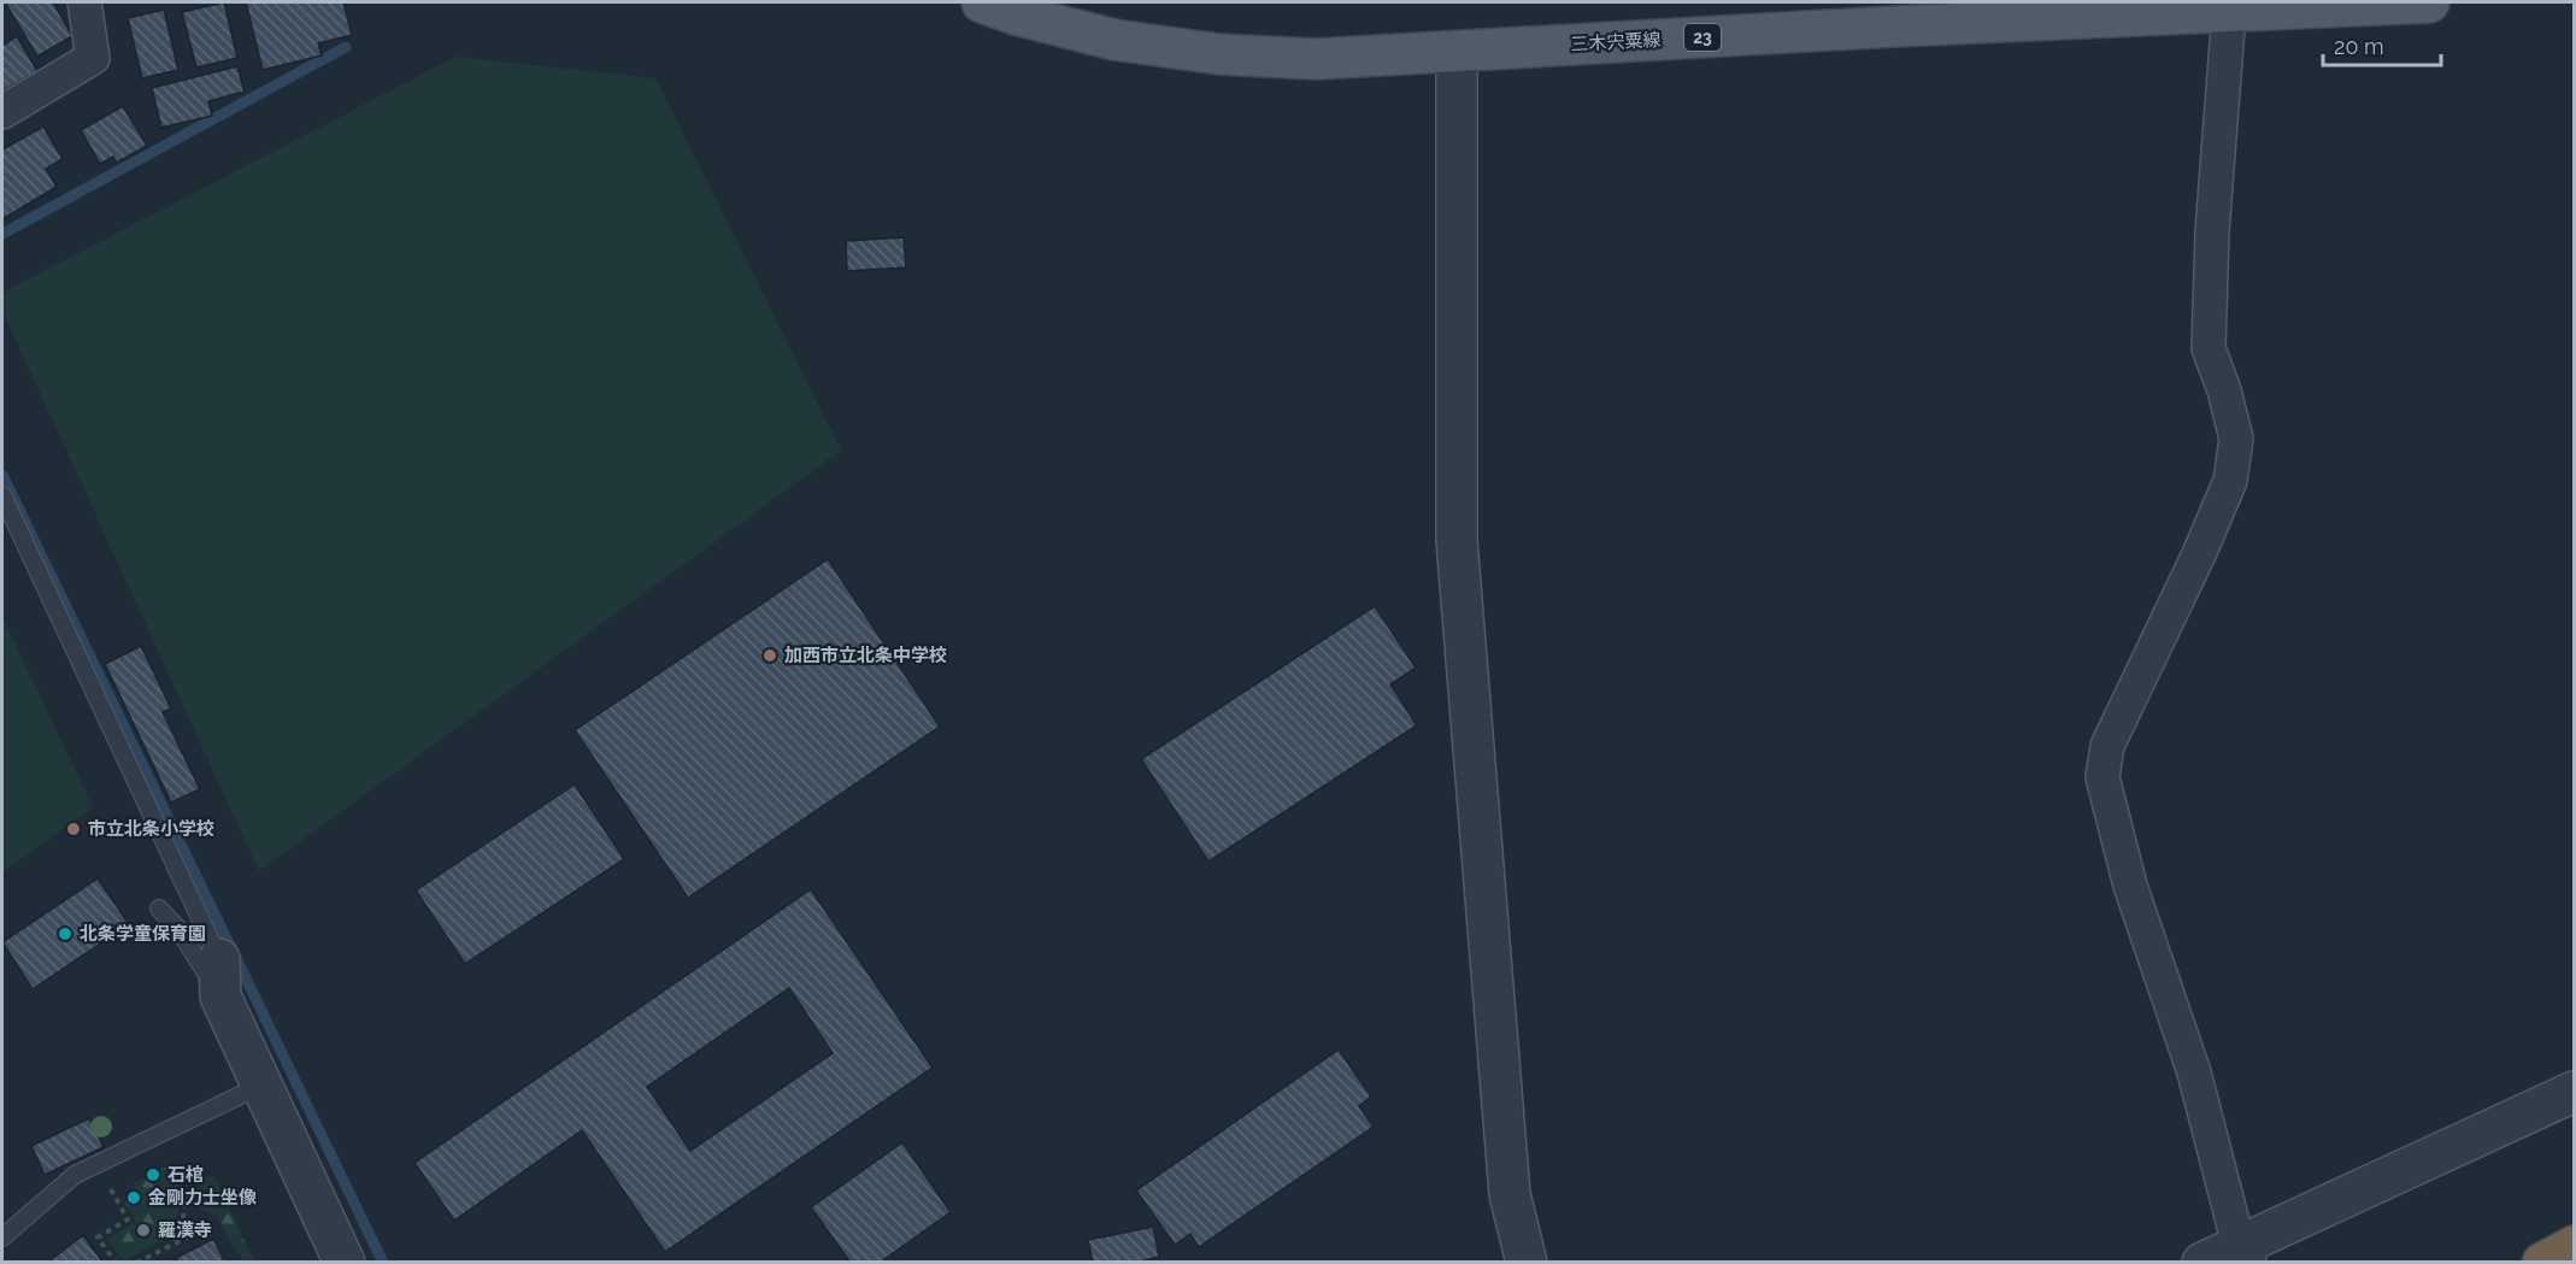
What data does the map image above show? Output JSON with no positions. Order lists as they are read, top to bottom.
{
  "streets": {
    "main road": ["23", "三木宍粟線"]
  },
  "places": [
    "加西市立北条中学校",
    "市立北条小学校",
    "北条学童保育園",
    "石棺",
    "金剛力士坐像",
    "羅漢寺"
  ],
  "scale_bar": "20 m"
}
